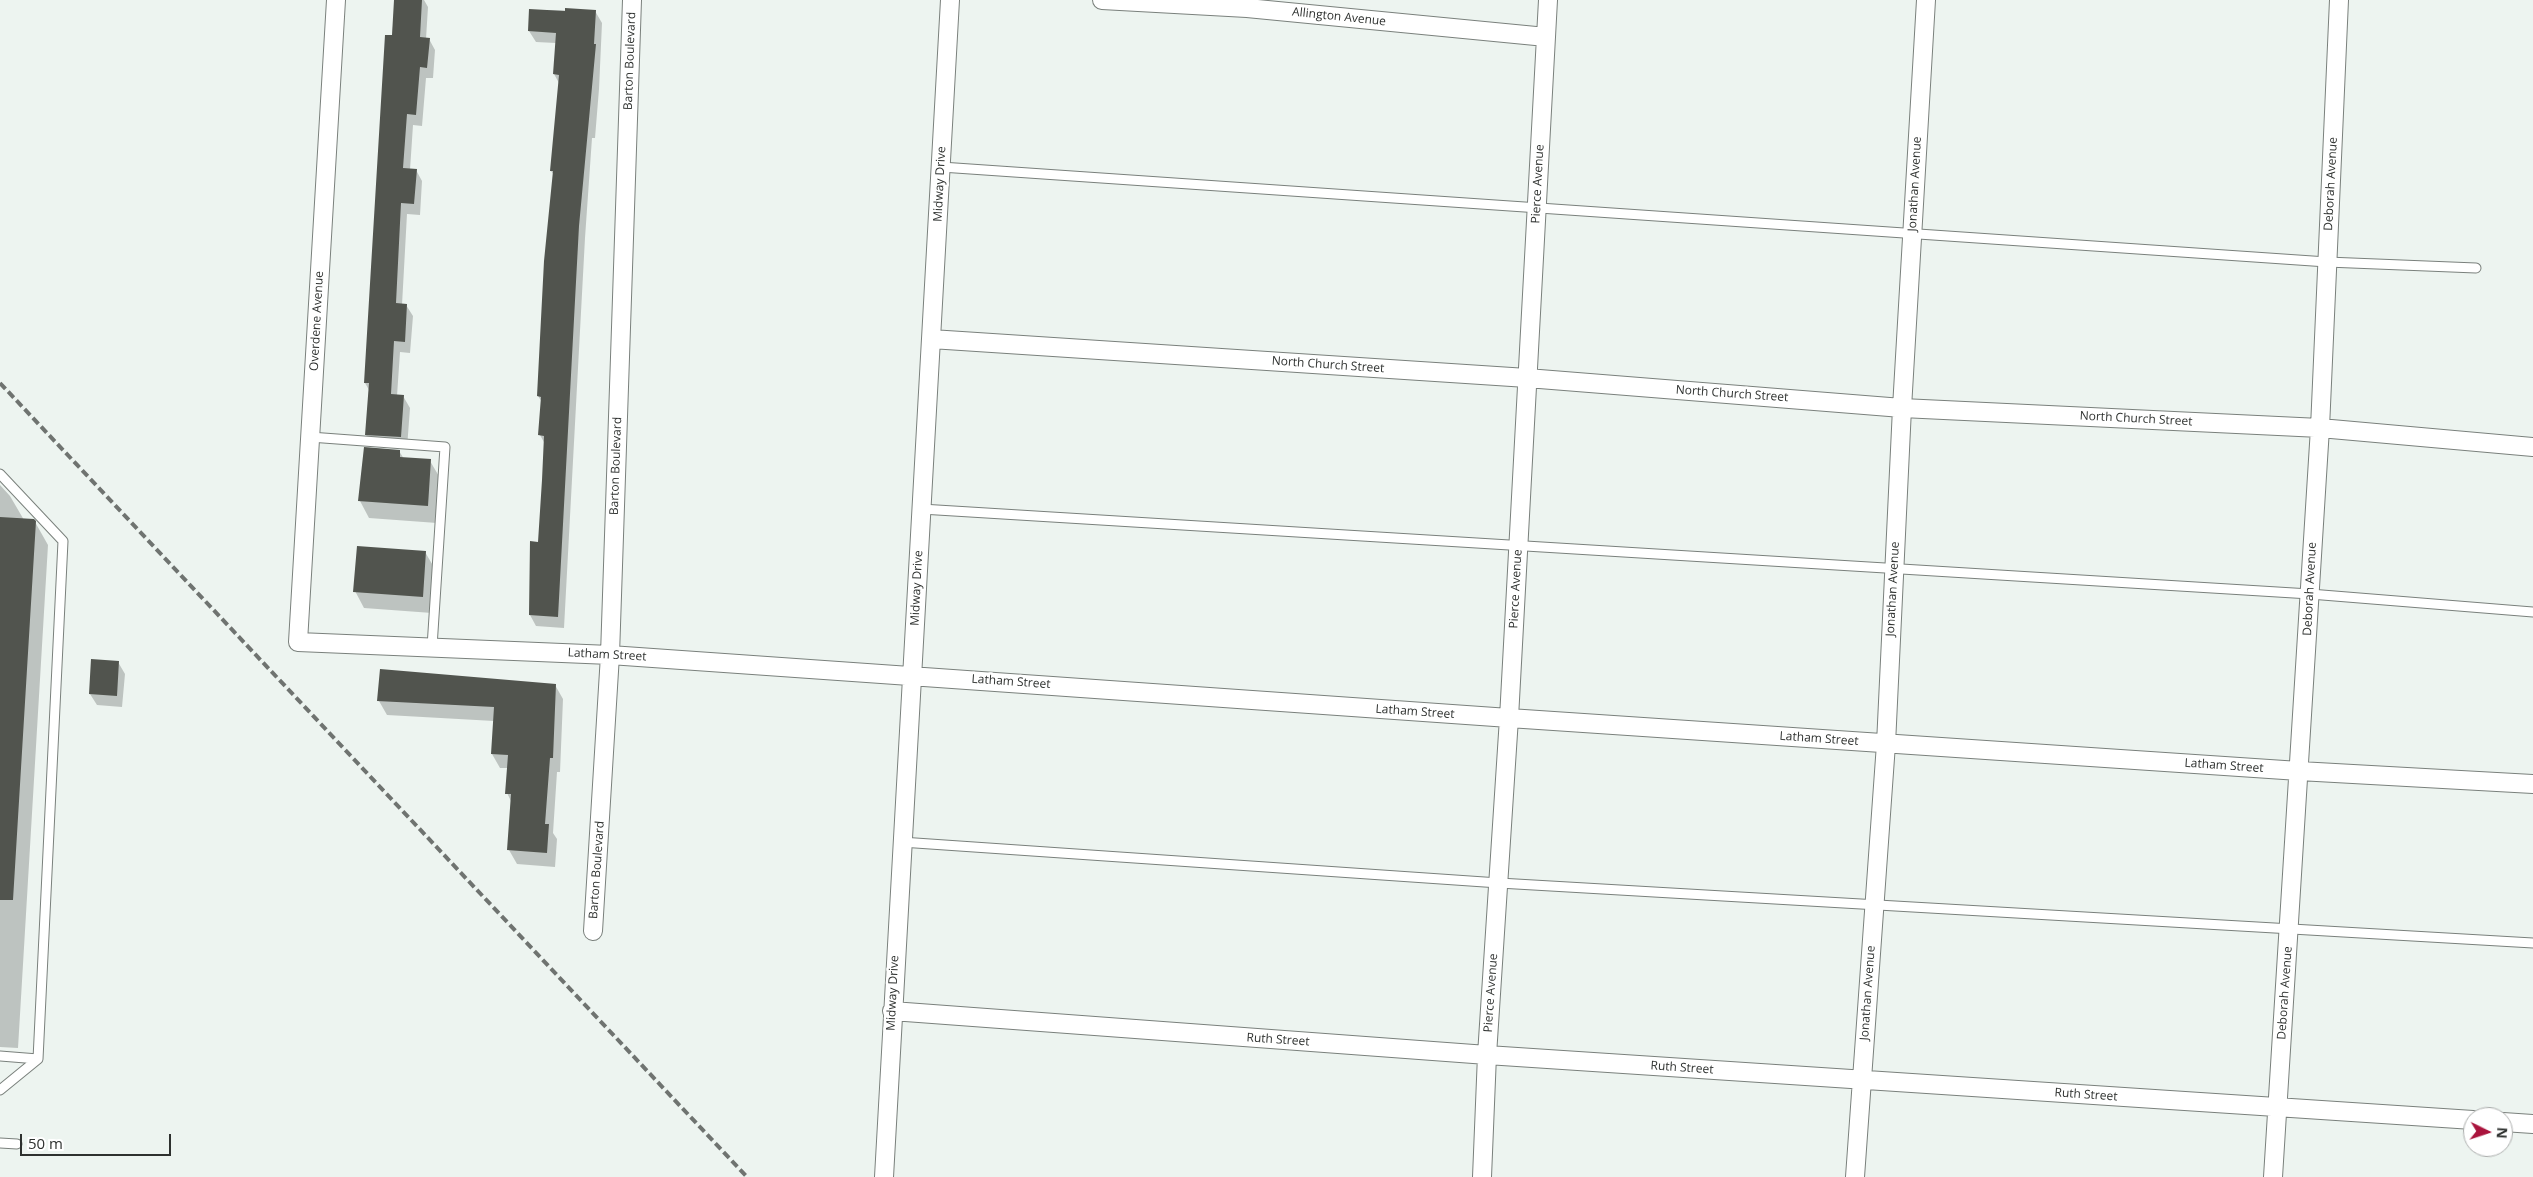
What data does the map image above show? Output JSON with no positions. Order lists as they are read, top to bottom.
{
  "streets": {
    "street": [
      "Allington Avenue",
      "Barton Boulevard",
      "Midway Drive",
      "Pierce Avenue",
      "Jonathan Avenue",
      "Deborah Avenue",
      "Overdene Avenue",
      "North Church Street",
      "Latham Street",
      "Ruth Street"
    ]
  },
  "crossings": [
    ["Allington Avenue", "Pierce Avenue"],
    ["Barton Boulevard", "Latham Street"],
    ["Midway Drive", "North Church Street"],
    ["Midway Drive", "Latham Street"],
    ["Midway Drive", "Ruth Street"],
    ["Pierce Avenue", "North Church Street"],
    ["Pierce Avenue", "Latham Street"],
    ["Pierce Avenue", "Ruth Street"],
    ["Jonathan Avenue", "North Church Street"],
    ["Jonathan Avenue", "Latham Street"],
    ["Jonathan Avenue", "Ruth Street"],
    ["Deborah Avenue", "North Church Street"],
    ["Deborah Avenue", "Latham Street"],
    ["Deborah Avenue", "Ruth Street"],
    ["Overdene Avenue", "Latham Street"]
  ],
  "scale_bar": "50 m",
  "north": "right"
}
